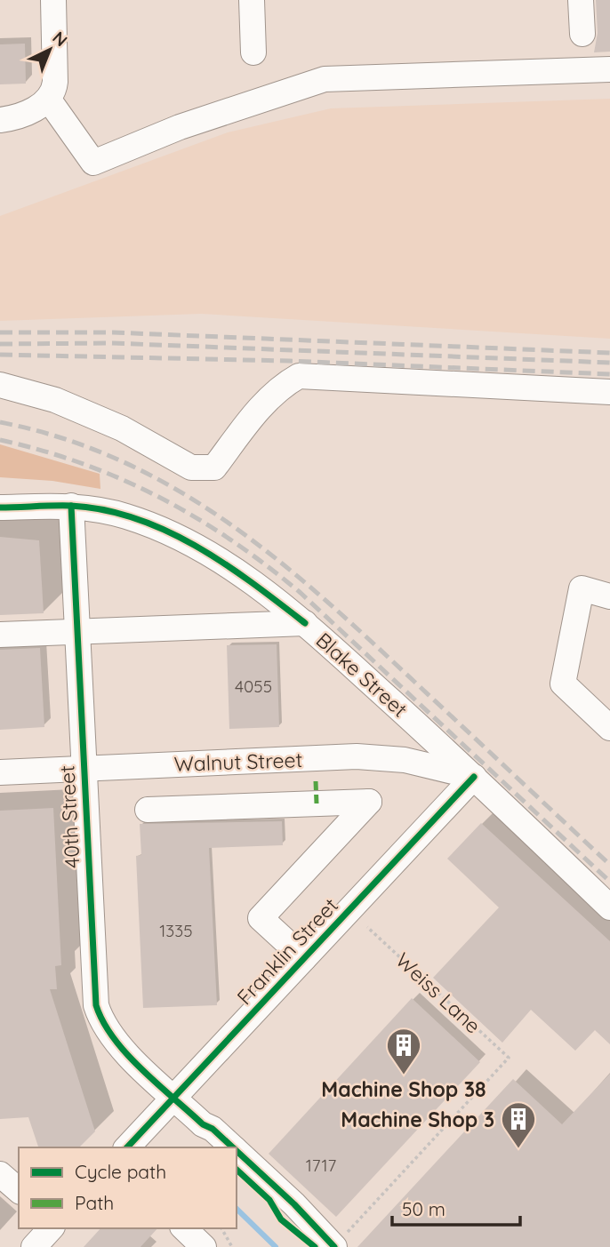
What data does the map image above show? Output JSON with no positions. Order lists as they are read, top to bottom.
{
  "streets": {
    "street": [
      "Blake Street",
      "Walnut Street",
      "40th Street",
      "Franklin Street"
    ],
    "path": ["Weiss Lane"]
  },
  "crossings": [
    ["Blake Street", "Walnut Street"],
    ["Blake Street", "40th Street"],
    ["Blake Street", "Franklin Street"],
    ["Walnut Street", "40th Street"],
    ["Walnut Street", "Franklin Street"],
    ["40th Street", "Franklin Street"],
    ["40th Street", "Weiss Lane"]
  ],
  "places": {
    "building": ["Machine Shop 38", "Machine Shop 3"]
  },
  "house_numbers": ["4055", "1335", "1717"],
  "legend": ["Cycle path", "Path"],
  "scale_bar": "50 m",
  "north": "top right"
}
